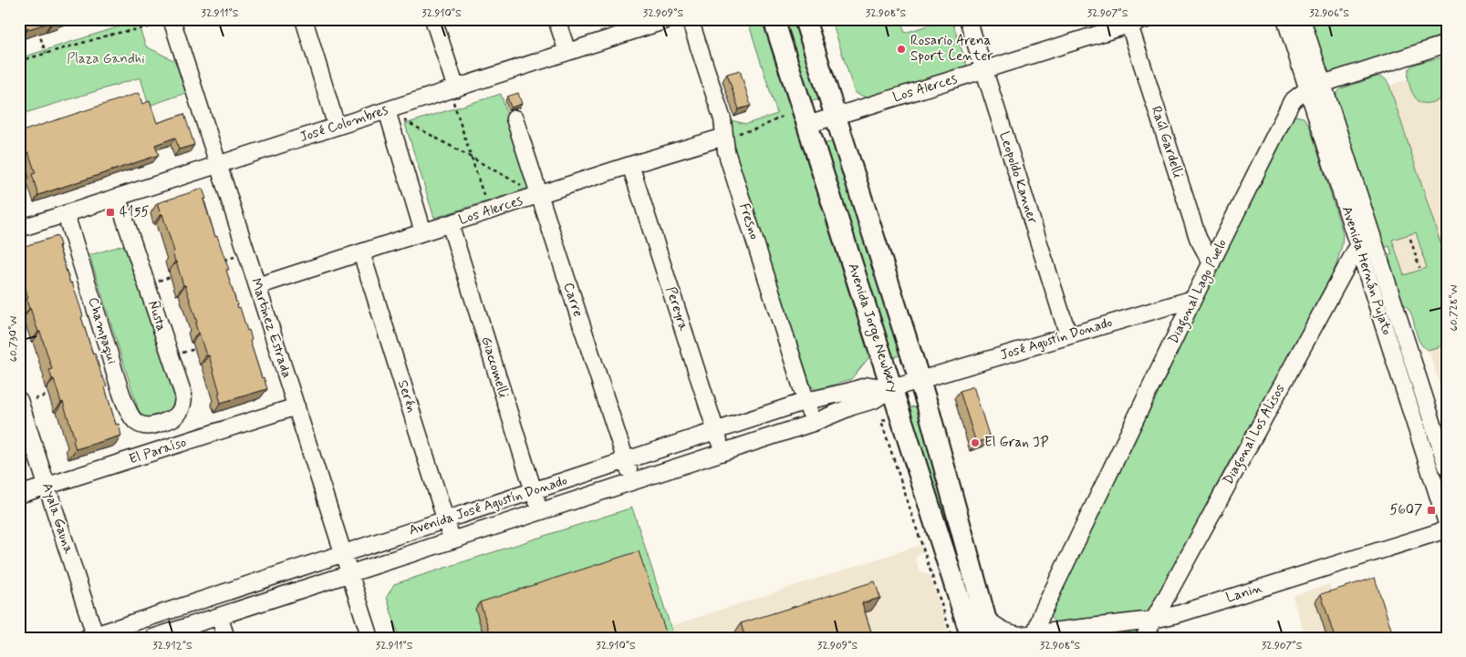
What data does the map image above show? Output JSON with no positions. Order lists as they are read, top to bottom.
{
  "streets": {
    "main road": ["Avenida Jorge Newbery"],
    "street": [
      "Los Alerces",
      "José Colombres",
      "Raúl Gardelli",
      "Leopoldo Kanner",
      "Fresno",
      "Avenida Hernán Pujato",
      "Diagonal Lago Puelo",
      "Carre",
      "Pereyra",
      "Ñusta",
      "Martinez Estrada",
      "Champaqui",
      "José Agustín Donado",
      "Giaccomelli",
      "Serén",
      "Diagonal Los Alisos",
      "El Paraíso",
      "Avenida José Agustín Donado",
      "Ayala Gauna",
      "Lanin"
    ]
  },
  "crossings": [
    ["Los Alerces", "Raúl Gardelli"],
    ["Los Alerces", "Leopoldo Kanner"],
    ["Los Alerces", "Fresno"],
    ["Los Alerces", "Carre"],
    ["Los Alerces", "Pereyra"],
    ["Los Alerces", "Martinez Estrada"],
    ["Los Alerces", "Avenida Jorge Newbery"],
    ["Los Alerces", "Giaccomelli"],
    ["Los Alerces", "Serén"],
    ["José Colombres", "Ñusta"],
    ["José Colombres", "Martinez Estrada"],
    ["José Colombres", "Champaqui"],
    ["Raúl Gardelli", "Diagonal Lago Puelo"],
    ["Leopoldo Kanner", "José Agustín Donado"],
    ["Fresno", "Avenida José Agustín Donado"],
    ["Avenida Hernán Pujato", "Diagonal Lago Puelo"],
    ["Avenida Hernán Pujato", "Diagonal Los Alisos"],
    ["Diagonal Lago Puelo", "José Agustín Donado"],
    ["Diagonal Lago Puelo", "Lanin"],
    ["Carre", "Avenida José Agustín Donado"],
    ["Pereyra", "Avenida José Agustín Donado"],
    ["Ñusta", "Champaqui"],
    ["Martinez Estrada", "El Paraíso"],
    ["Martinez Estrada", "Avenida José Agustín Donado"],
    ["Avenida Jorge Newbery", "José Agustín Donado"],
    ["Avenida Jorge Newbery", "Avenida José Agustín Donado"],
    ["José Agustín Donado", "Avenida José Agustín Donado"],
    ["Giaccomelli", "Avenida José Agustín Donado"],
    ["Serén", "Avenida José Agustín Donado"],
    ["Diagonal Los Alisos", "Lanin"],
    ["El Paraíso", "Ayala Gauna"],
    ["Avenida José Agustín Donado", "Ayala Gauna"]
  ],
  "parks": ["Plaza Gandhi"],
  "places": {
    "other": ["Rosario Arena Sport Center", "El Gran JP"],
    "transit": ["4155", "5607"]
  },
  "coordinates": [
    "32.911°S",
    "32.910°S",
    "32.909°S",
    "32.908°S",
    "32.907°S",
    "32.906°S",
    "60.728°W",
    "60.730°W",
    "32.912°S"
  ]
}
